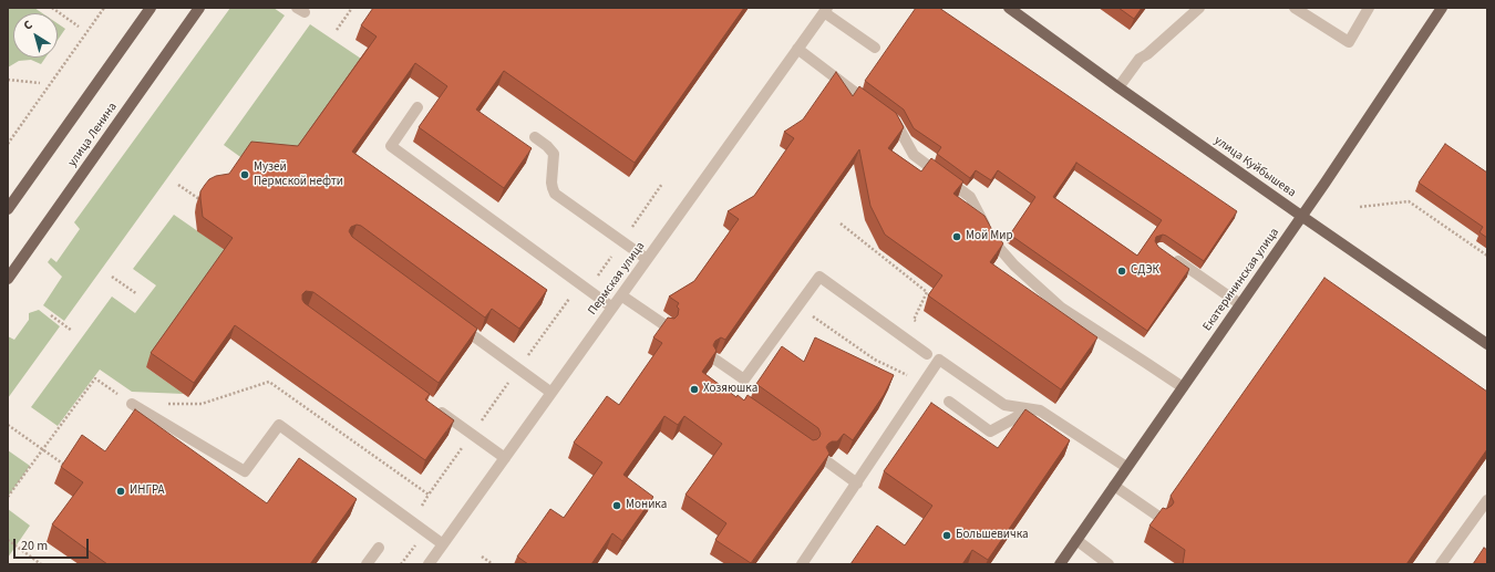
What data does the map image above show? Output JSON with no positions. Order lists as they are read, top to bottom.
{
  "streets": {
    "main road": ["улица Ленина", "улица Куйбышева", "Екатерининская улица"],
    "street": ["Пермская улица"]
  },
  "crossings": [
    ["улица Куйбышева", "Екатерининская улица"]
  ],
  "places": [
    "Музей Пермской нефти",
    "Мой Мир",
    "СДЭК",
    "Хозяюшка",
    "ИНГРА",
    "Моника",
    "Большевичка"
  ],
  "scale_bar": "20 m",
  "north": "top left"
}
